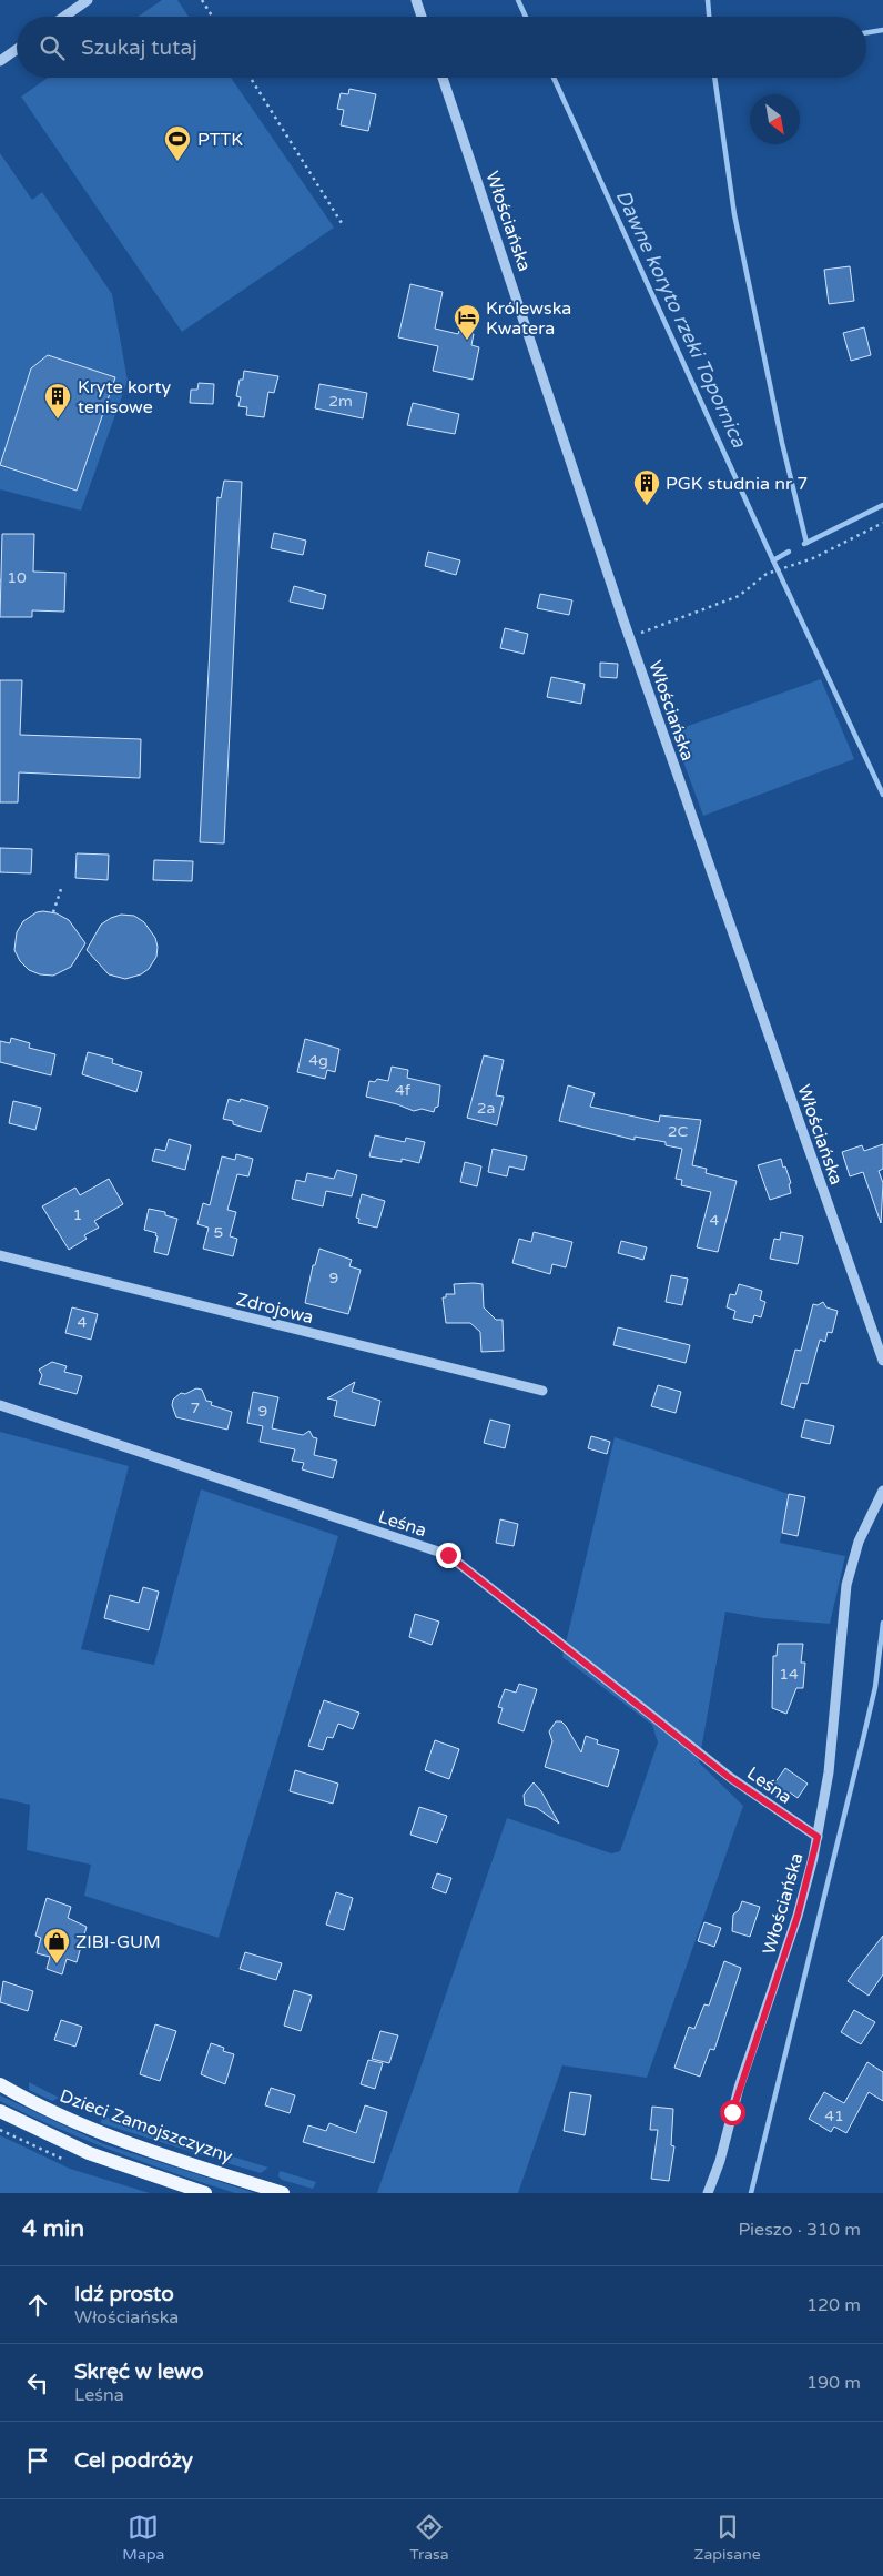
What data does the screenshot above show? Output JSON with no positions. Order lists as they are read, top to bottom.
{
  "streets": {
    "main road": ["Dzieci Zamojszczyzny"],
    "street": ["Włościańska", "Zdrojowa", "Leśna"]
  },
  "crossings": [
    ["Włościańska", "Leśna"]
  ],
  "water": ["Dawne koryto rzeki Topornica"],
  "places": {
    "sports": ["PTTK"],
    "hotel": ["Królewska Kwatera"],
    "building": ["Kryte korty tenisowe", "PGK studnia nr 7"],
    "shop": ["ZIBI-GUM"]
  },
  "house_numbers": [
    "2m",
    "10",
    "4g",
    "4f",
    "2a",
    "2C",
    "1",
    "4",
    "5",
    "9",
    "4",
    "7",
    "9",
    "14",
    "41"
  ],
  "north": "bottom right",
  "page": {
    "search": "Szukaj tutaj",
    "heading": ["4 min", "Pieszo · 310 m"],
    "list": [
      ["Idź prosto", "Włościańska", "120 m"],
      ["Skręć w lewo", "Leśna", "190 m"],
      "Cel podróży"
    ],
    "nav": ["Mapa", "Trasa", "Zapisane"]
  }
}
